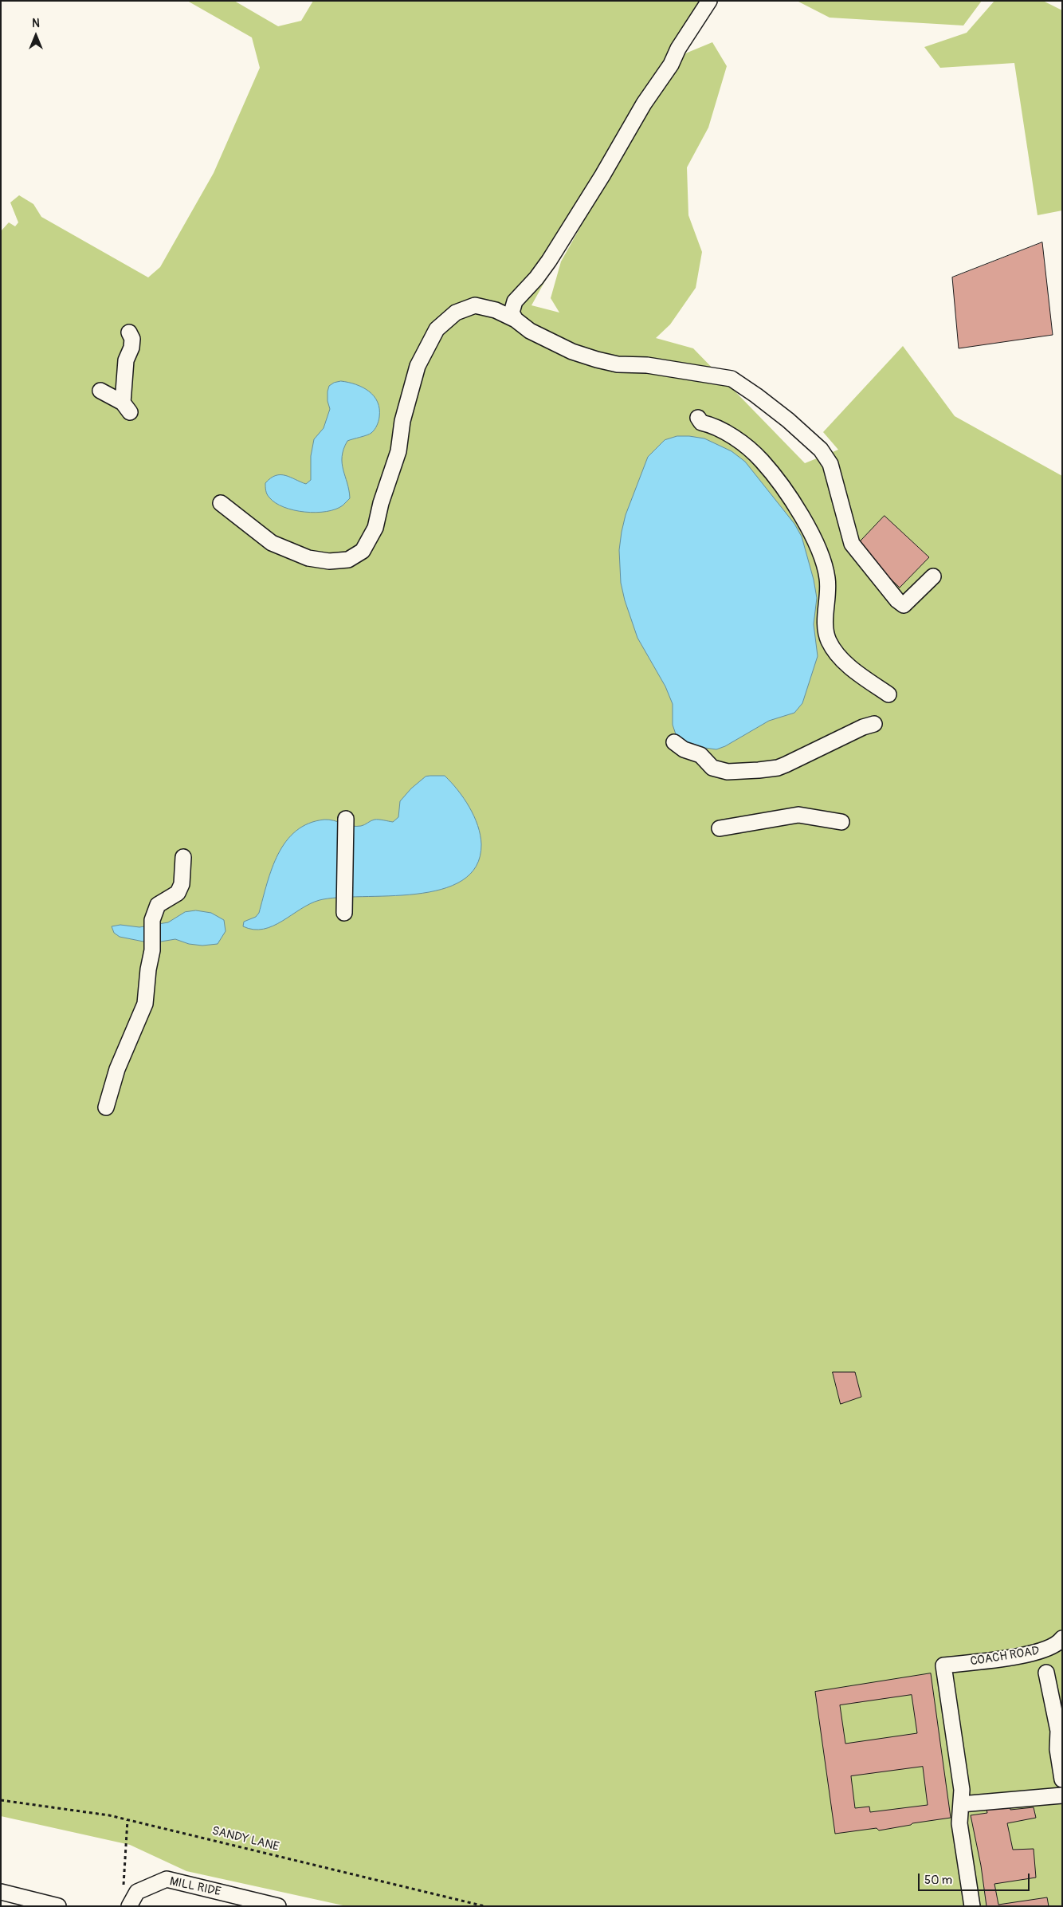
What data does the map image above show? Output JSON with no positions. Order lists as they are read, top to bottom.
{
  "streets": {
    "street": ["COACH ROAD", "MILL RIDE"],
    "path": ["SANDY LANE"]
  },
  "scale_bar": "50 m",
  "north": "top"
}
